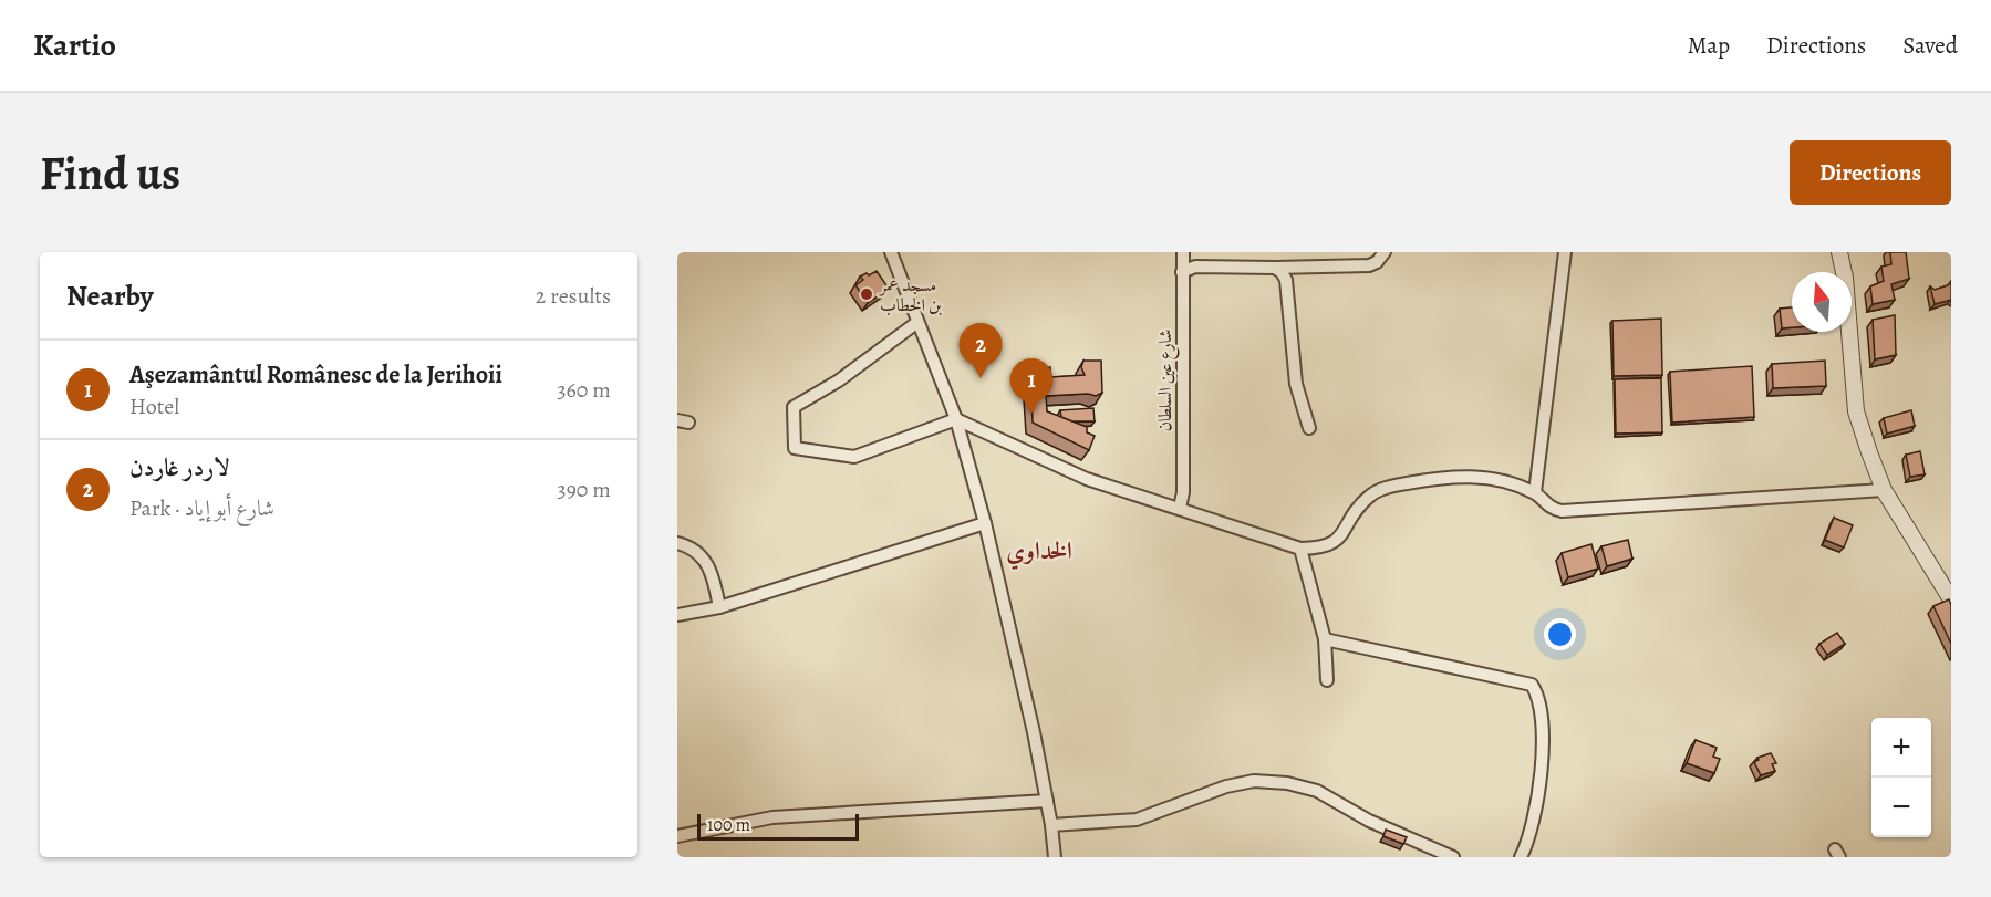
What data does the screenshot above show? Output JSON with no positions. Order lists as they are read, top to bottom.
{
  "streets": {
    "street": ["شارع عين السلطان"]
  },
  "districts": ["الخداوي"],
  "places": ["مسجد عمر بن الخطاب"],
  "scale_bar": "100 m",
  "north": "top",
  "page": {
    "header": "Kartio",
    "nav": ["Map", "Directions", "Saved"],
    "buttons": "Directions",
    "title": "Find us",
    "heading": ["Nearby", "2 results"],
    "pins": ["2", "1"],
    "list": [
      {
        "mark": "1",
        "name": "Aşezamântul Românesc de la Jerihoii",
        "note": "Hotel",
        "value": "360 m"
      },
      {
        "mark": "2",
        "name": "لاردر غاردن",
        "note": "Park · شارع أبو إياد",
        "value": "390 m"
      }
    ],
    "map_buttons": ["+", "−"],
    "scale": "100 m"
  }
}
